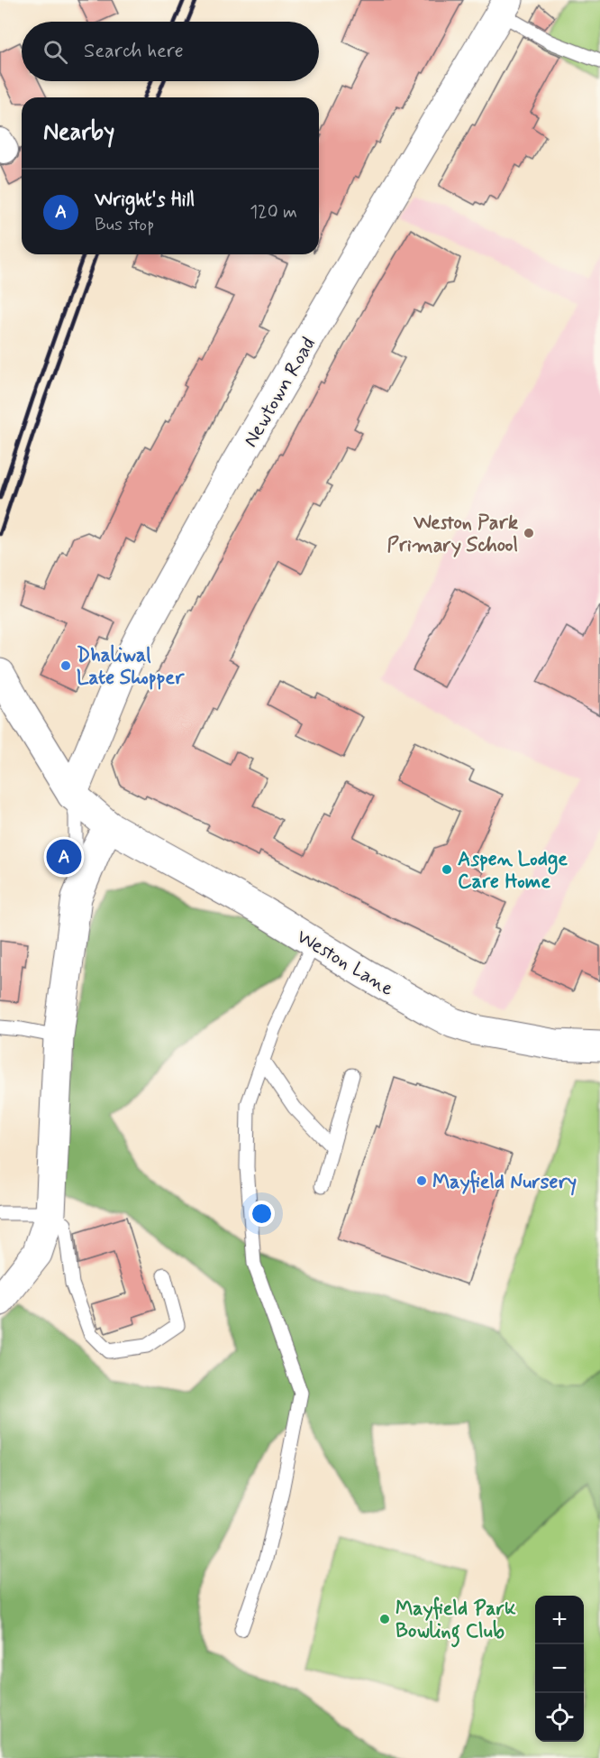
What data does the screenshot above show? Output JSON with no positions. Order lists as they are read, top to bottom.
{
  "streets": {
    "street": ["Newtown Road", "Weston Lane"]
  },
  "crossings": [
    ["Newtown Road", "Weston Lane"]
  ],
  "places": [
    "Weston Park Primary School",
    "Dhaliwal Late Shopper",
    "Aspen Lodge Care Home",
    "Mayfield Nursery",
    "Mayfield Park Bowling Club"
  ],
  "page": {
    "search": "Search here",
    "heading": "Nearby",
    "list": [
      {
        "mark": "A",
        "name": "Wright's Hill",
        "note": "Bus stop",
        "value": "120 m"
      }
    ],
    "pins": "A",
    "map_buttons": ["+", "−"]
  }
}
